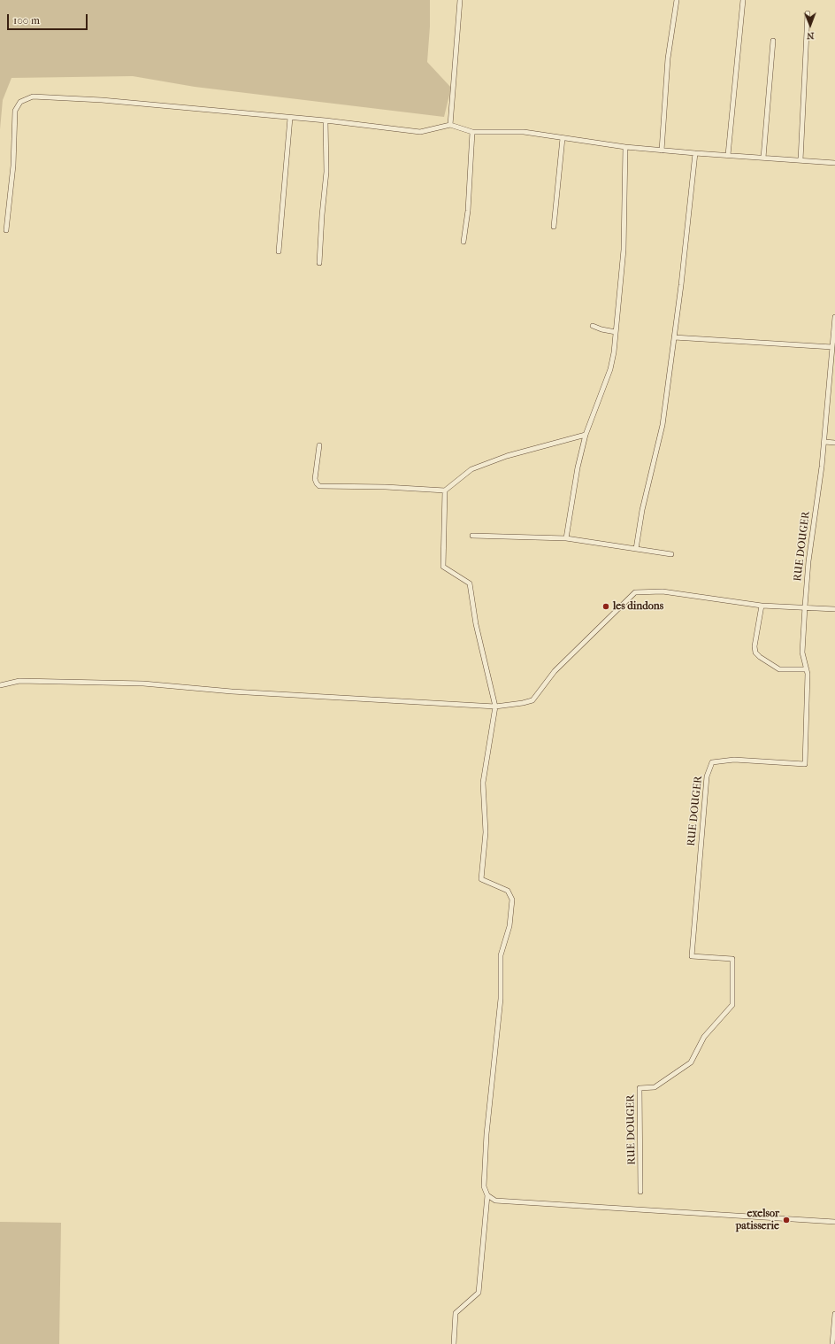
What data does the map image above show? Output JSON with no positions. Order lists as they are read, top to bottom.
{
  "streets": {
    "street": ["RUE DOUGER"]
  },
  "places": ["les dindons", "exelsor patisserie"],
  "scale_bar": "100 m",
  "north": "bottom"
}
